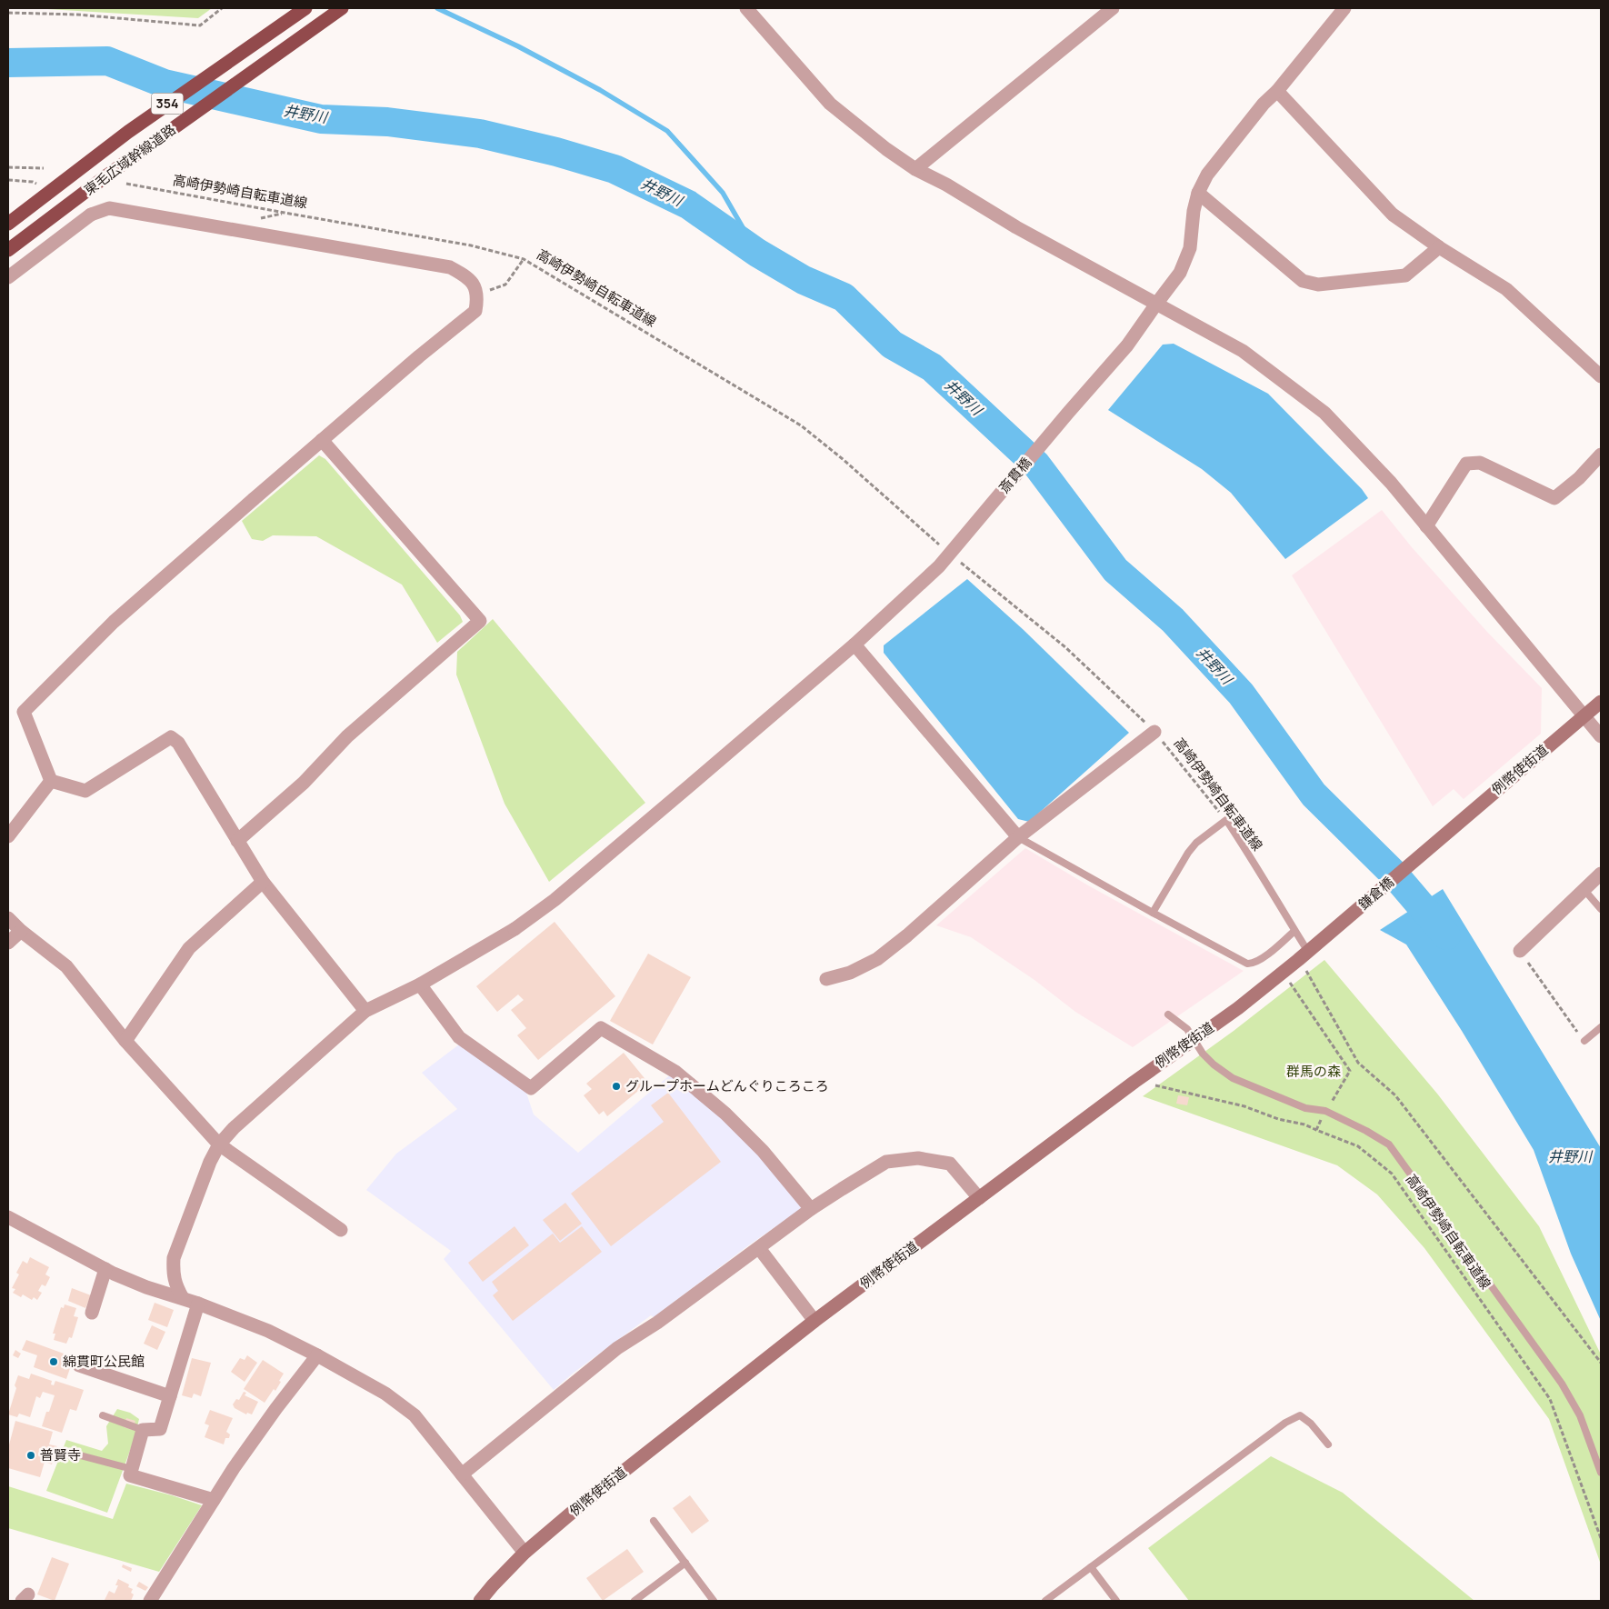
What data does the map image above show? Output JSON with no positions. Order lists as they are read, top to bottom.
{
  "streets": {
    "highway": ["354", "東毛広域幹線道路"],
    "main road": ["例幣使街道", "鎌倉橋"],
    "street": ["斎貫橋"],
    "lane": ["高崎伊勢崎自転車道線"]
  },
  "crossings": [
    ["高崎伊勢崎自転車道線", "例幣使街道"],
    ["高崎伊勢崎自転車道線", "鎌倉橋"],
    ["例幣使街道", "鎌倉橋"]
  ],
  "water": ["井野川"],
  "parks": ["群馬の森"],
  "places": ["グループホームどんぐりころころ", "綿貫町公民館", "普賢寺"]
}
